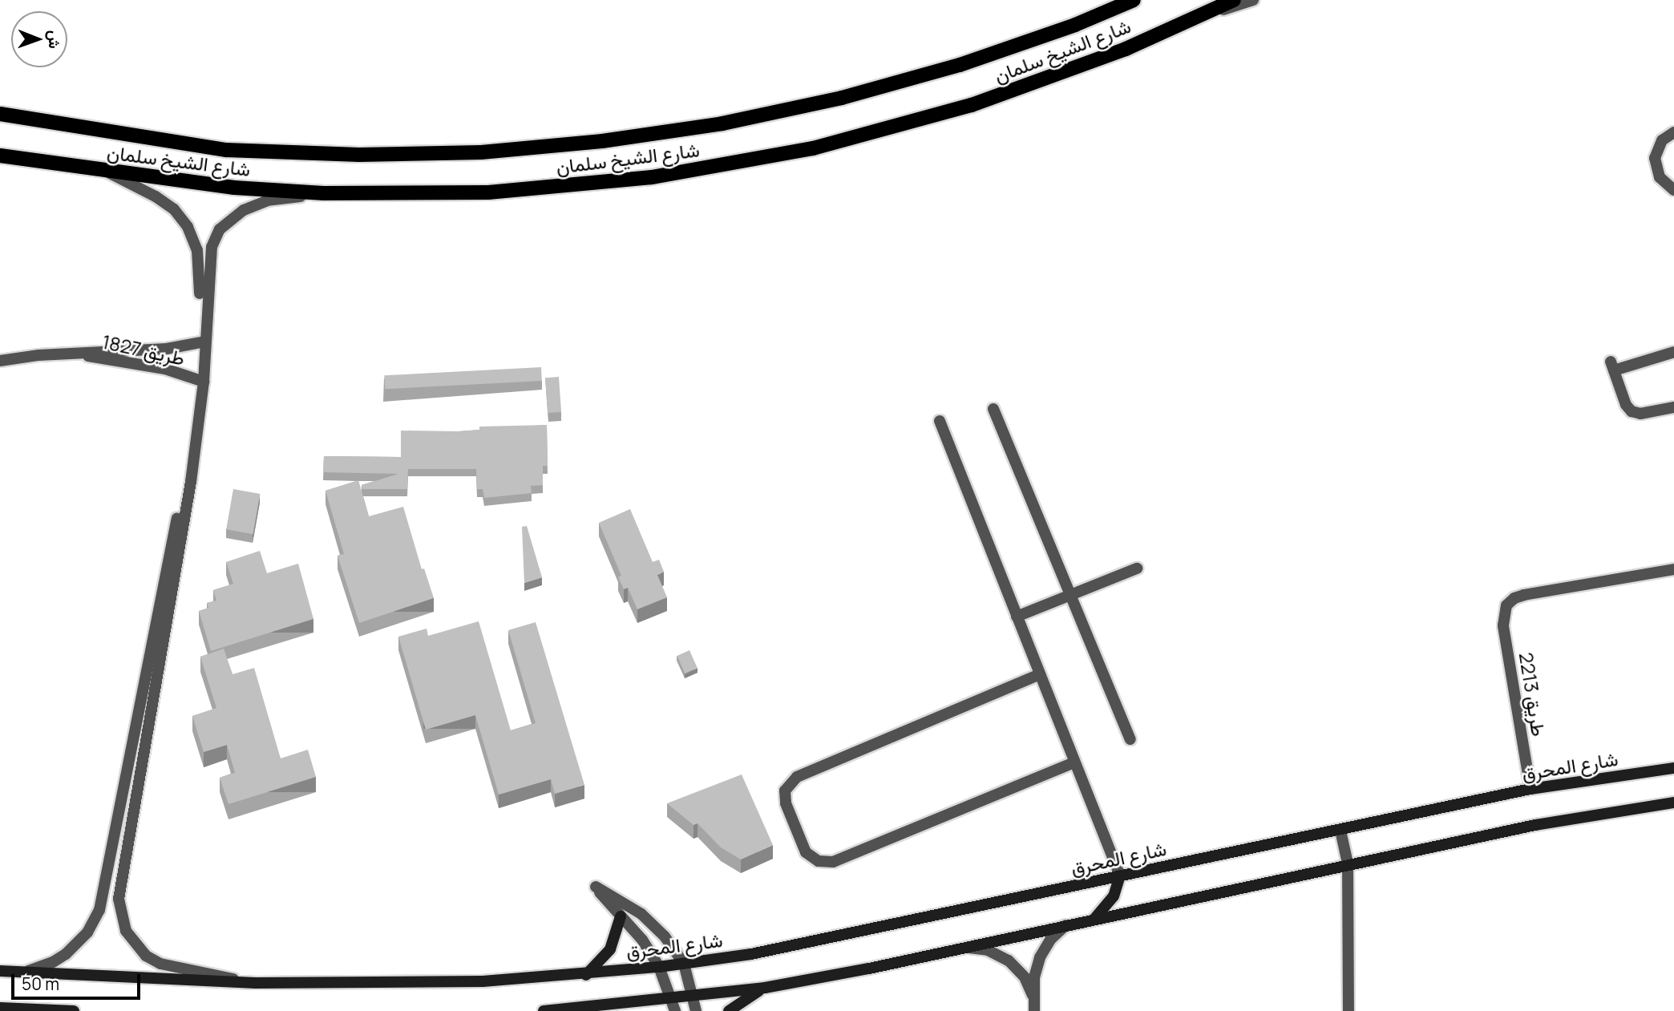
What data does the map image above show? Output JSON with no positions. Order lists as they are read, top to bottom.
{
  "streets": {
    "main road": ["شارع الشيخ سلمان", "شارع المحرق"],
    "street": ["طريق 1827", "طريق 2213"]
  },
  "crossings": [
    ["طريق 2213", "شارع المحرق"]
  ],
  "scale_bar": "50 m",
  "north": "right"
}
